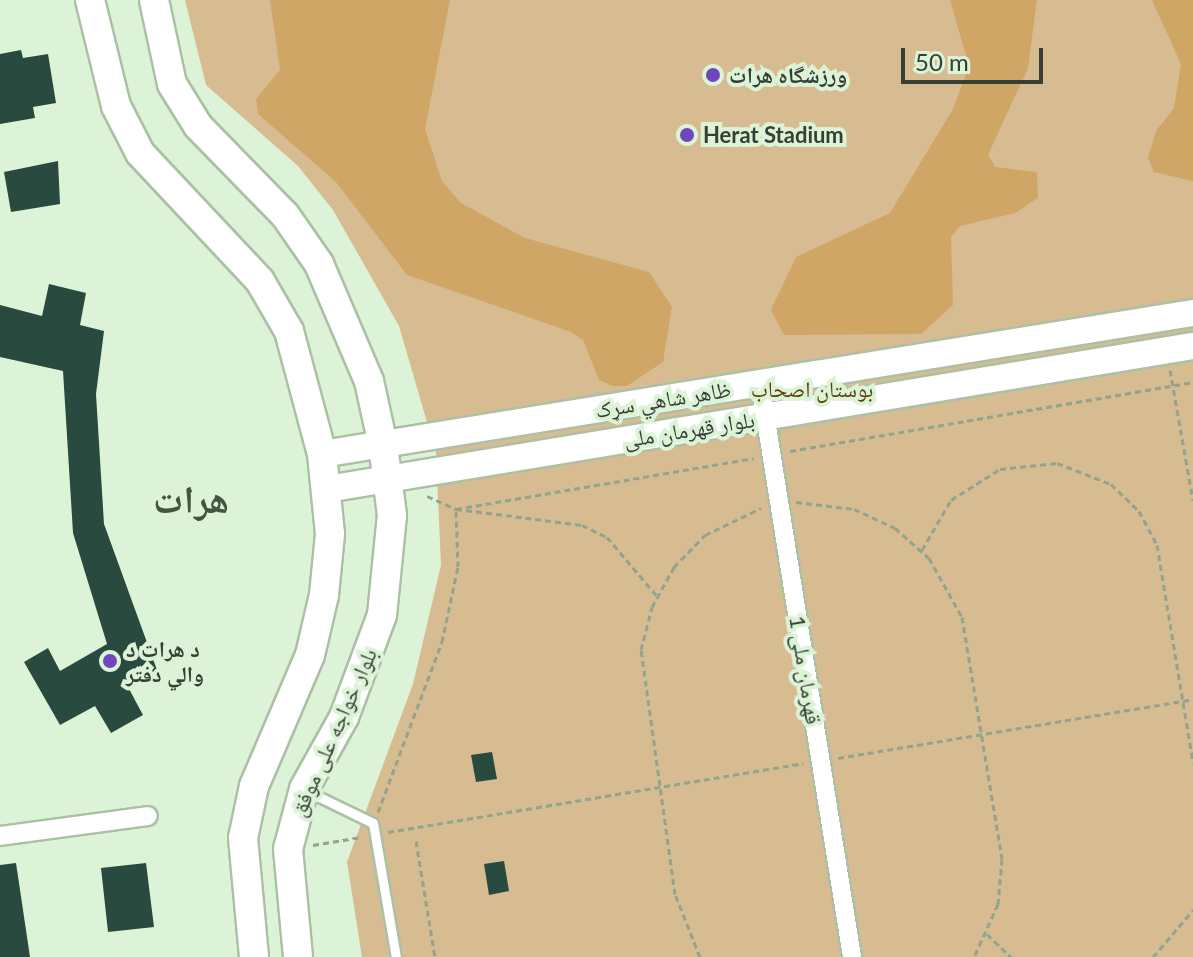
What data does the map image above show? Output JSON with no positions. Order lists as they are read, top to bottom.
{
  "streets": {
    "highway": ["بلوار خواجه علی موفق"],
    "main road": ["ظاهر شاهي سړک", "بلوار قهرمان ملی"],
    "street": ["قهرمان ملی 1"]
  },
  "crossings": [
    ["ظاهر شاهي سړک", "قهرمان ملی 1"],
    ["ظاهر شاهي سړک", "بلوار خواجه علی موفق"],
    ["بلوار قهرمان ملی", "قهرمان ملی 1"],
    ["بلوار قهرمان ملی", "بلوار خواجه علی موفق"]
  ],
  "districts": ["هرات"],
  "parks": ["بوستان اصحاب"],
  "places": ["ورزشگاه هرات", "Herat Stadium", "د هرات د والي دفتر"],
  "scale_bar": "50 m"
}
